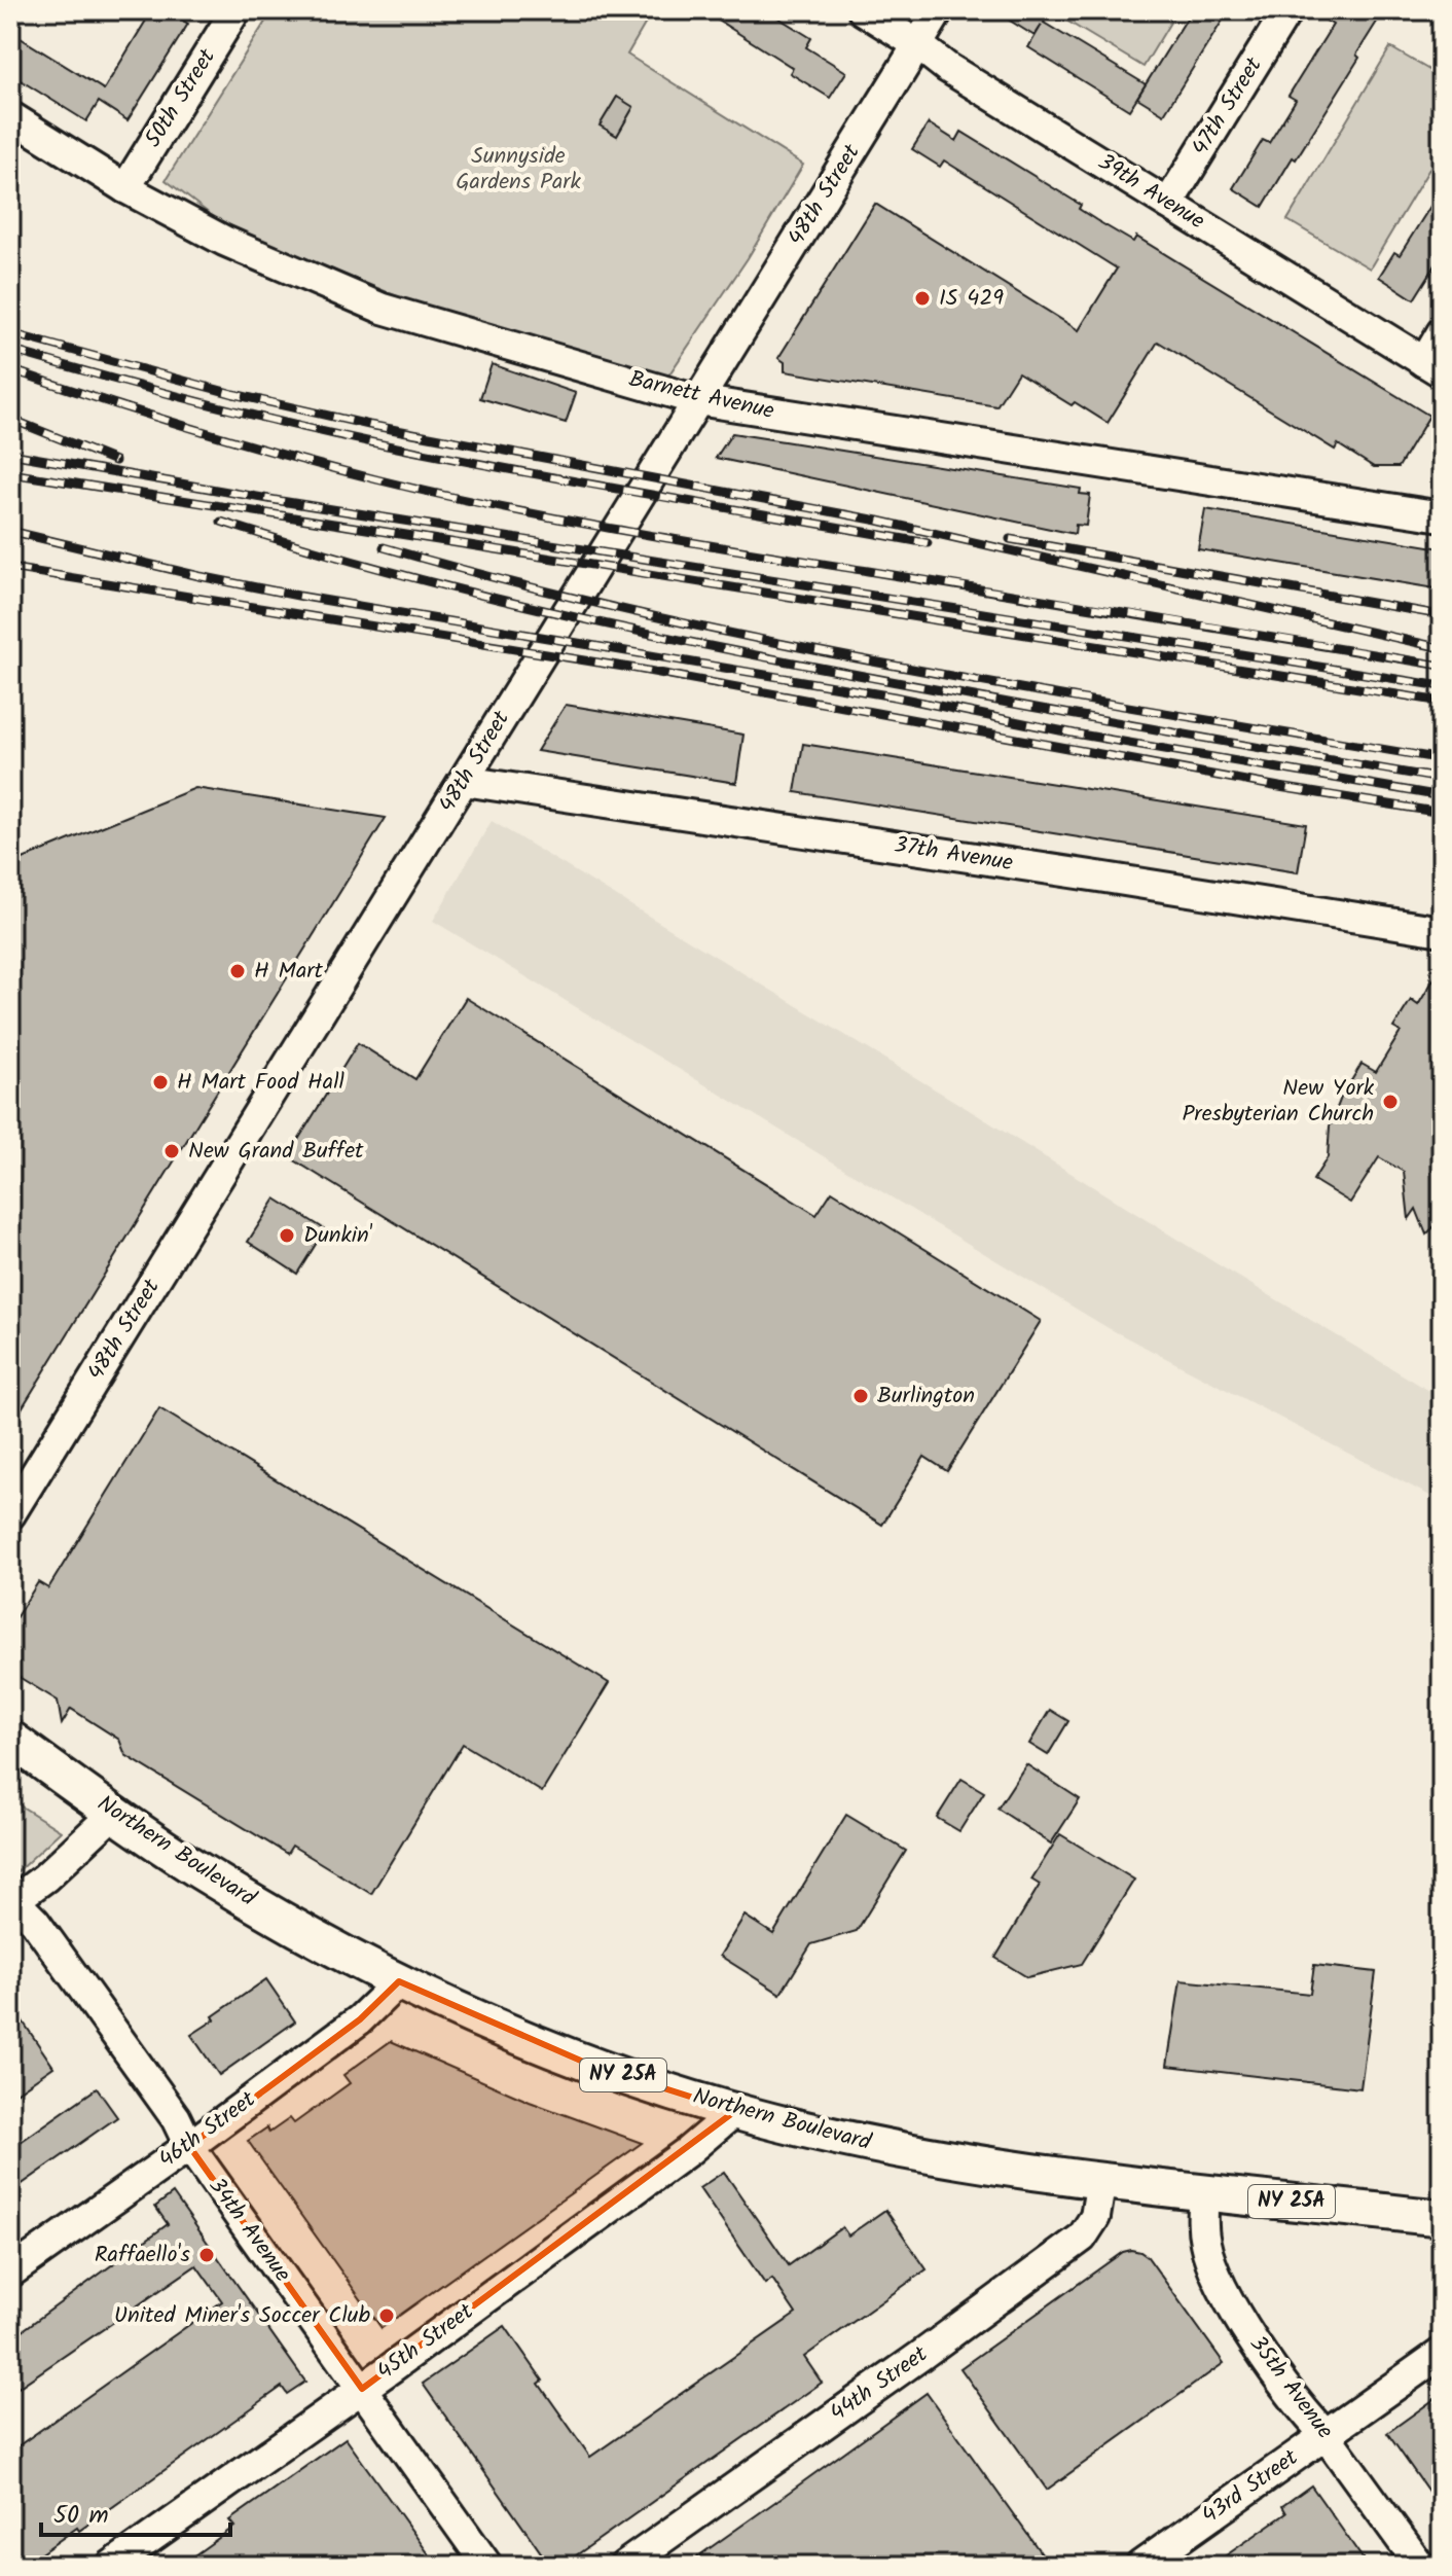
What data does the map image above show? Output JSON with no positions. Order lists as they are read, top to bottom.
{
  "streets": {
    "main road": ["Northern Boulevard", "NY 25A"],
    "street": [
      "50th Street",
      "47th Street",
      "39th Avenue",
      "48th Street",
      "Barnett Avenue",
      "37th Avenue",
      "46th Street",
      "34th Avenue",
      "45th Street",
      "44th Street",
      "35th Avenue",
      "43rd Street"
    ]
  },
  "crossings": [
    ["50th Street", "Barnett Avenue"],
    ["47th Street", "39th Avenue"],
    ["39th Avenue", "48th Street"],
    ["48th Street", "Barnett Avenue"],
    ["48th Street", "37th Avenue"],
    ["Northern Boulevard", "46th Street"],
    ["Northern Boulevard", "45th Street"],
    ["Northern Boulevard", "44th Street"],
    ["Northern Boulevard", "35th Avenue"],
    ["46th Street", "34th Avenue"],
    ["34th Avenue", "45th Street"],
    ["35th Avenue", "43rd Street"]
  ],
  "parks": ["Sunnyside Gardens Park"],
  "places": [
    "IS 429",
    "H Mart",
    "H Mart Food Hall",
    "New York Presbyterian Church",
    "New Grand Buffet",
    "Dunkin'",
    "Burlington",
    "Raffaello's",
    "United Miner's Soccer Club"
  ],
  "scale_bar": "50 m"
}
